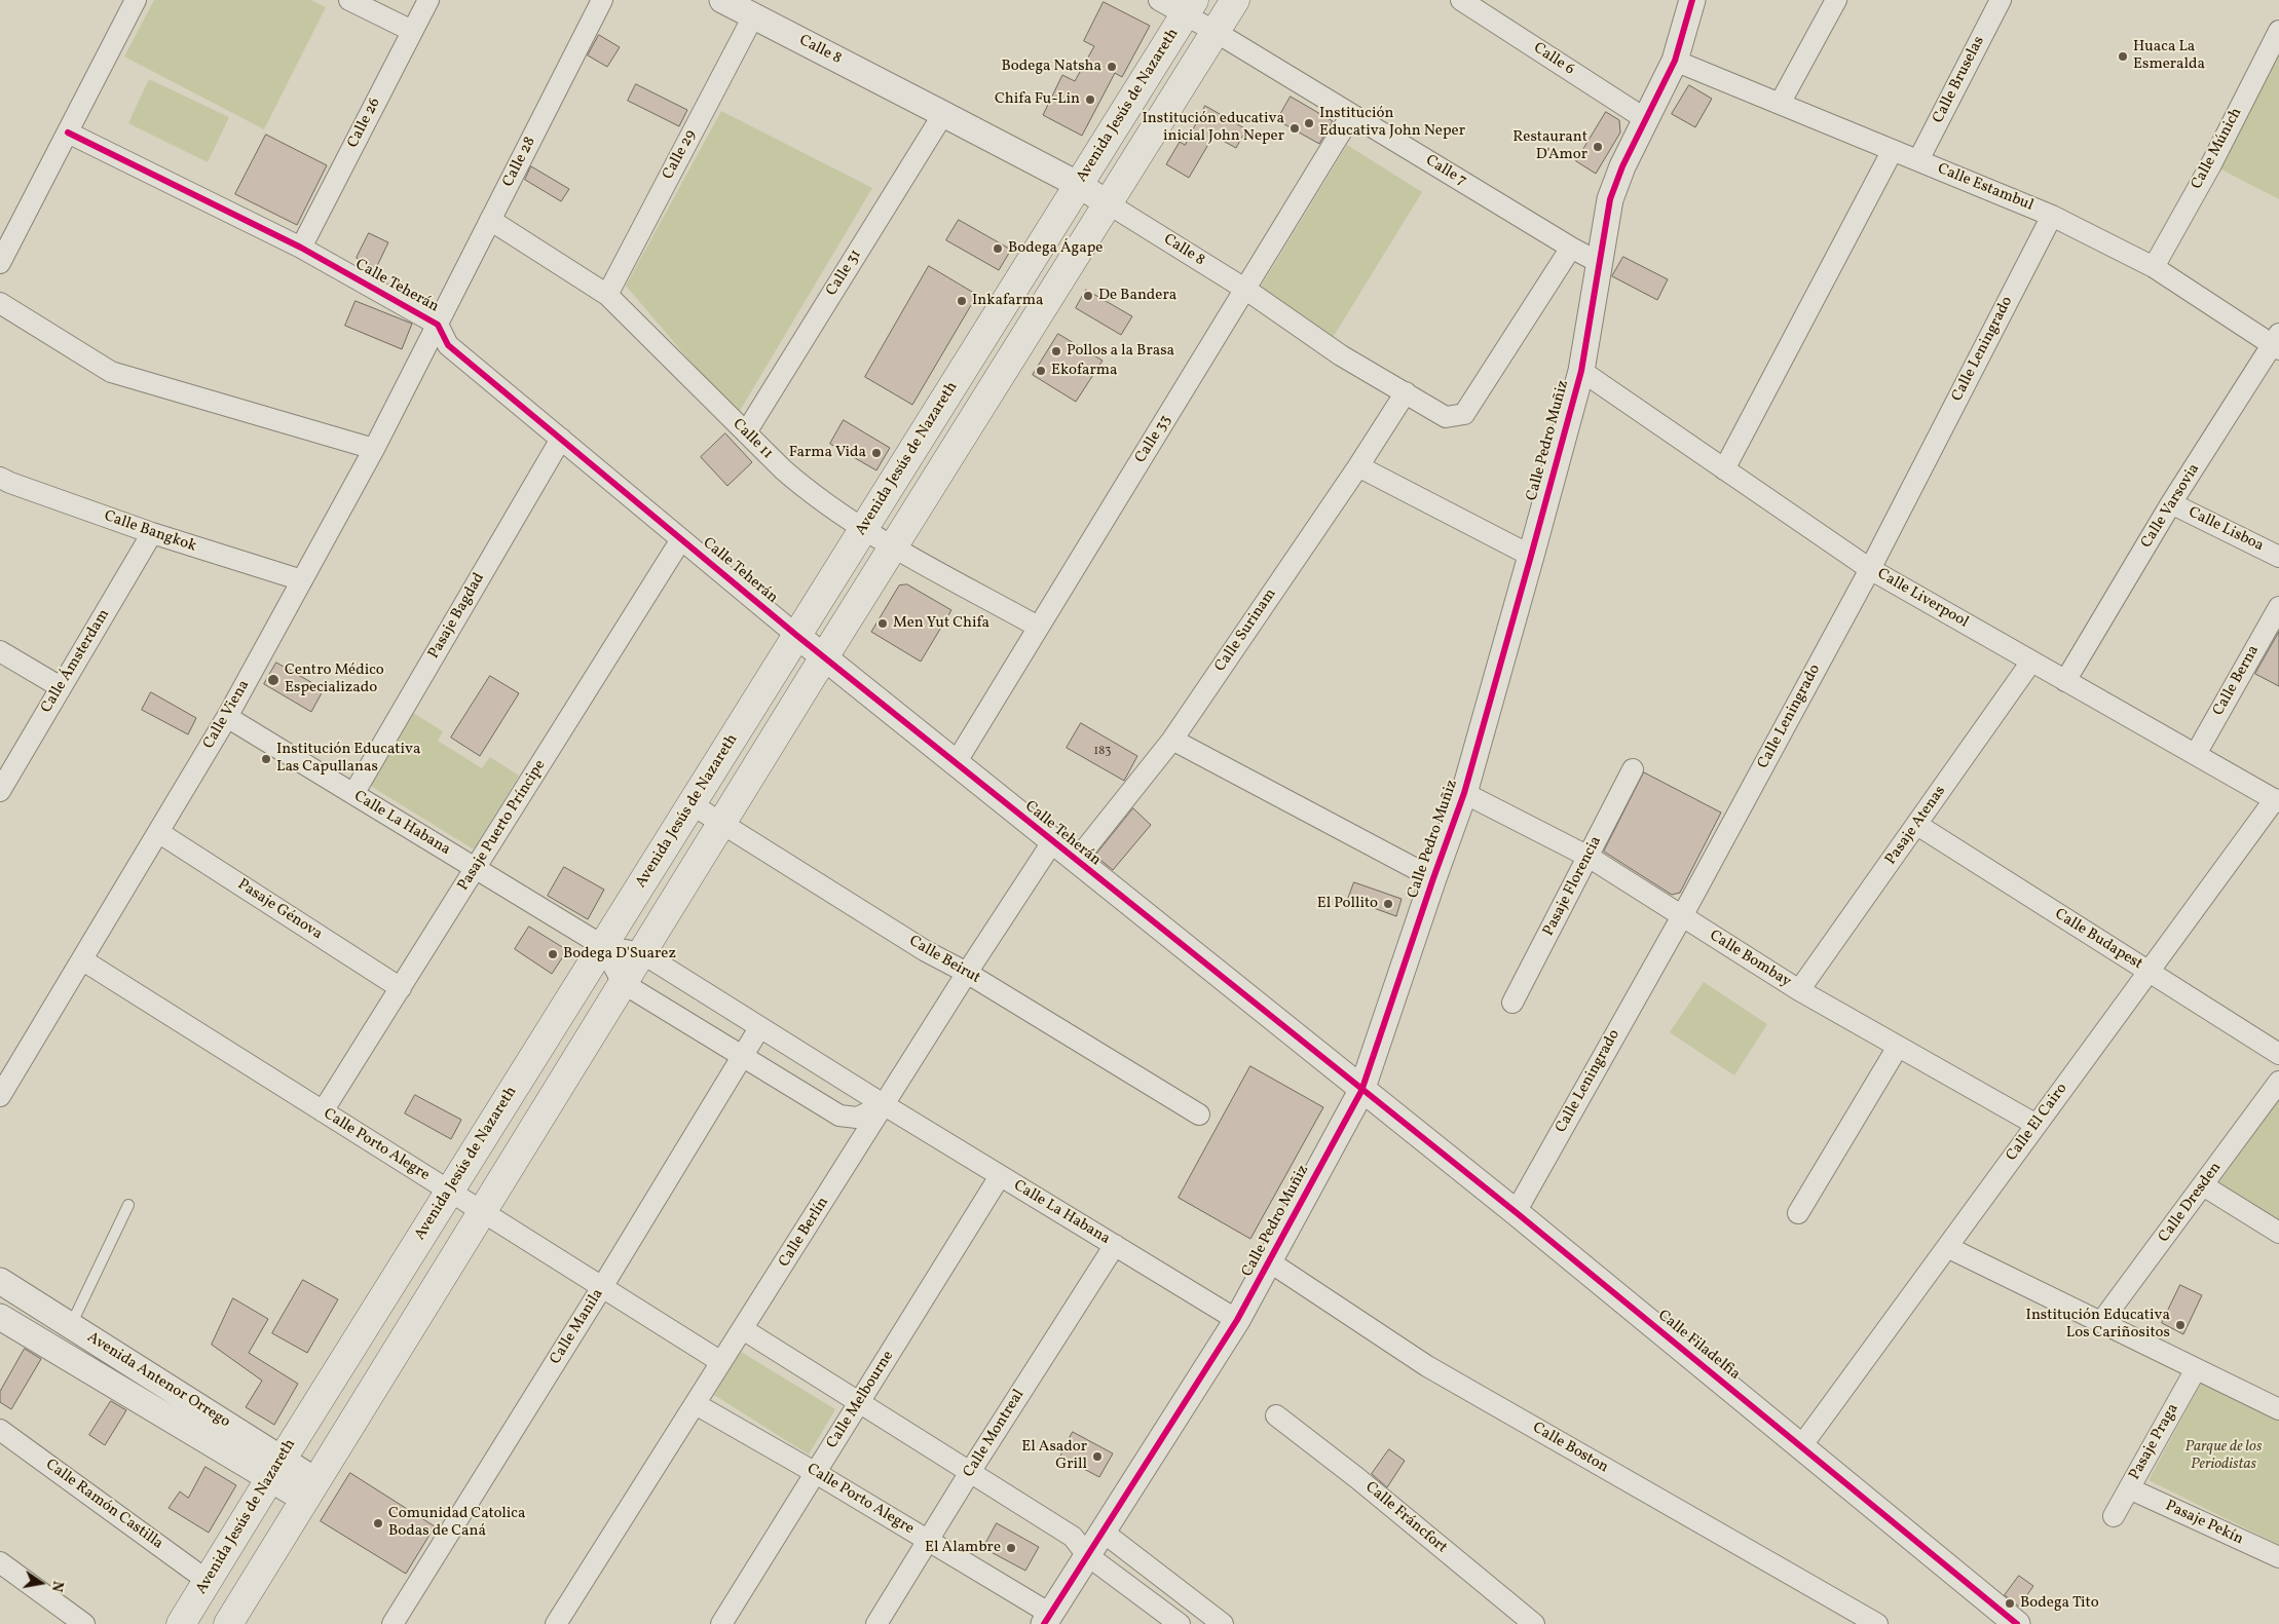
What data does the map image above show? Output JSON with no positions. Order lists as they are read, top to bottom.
{
  "streets": {
    "main road": ["Avenida Jesús de Nazareth"],
    "street": [
      "Calle 8",
      "Calle 6",
      "Calle Bruselas",
      "Calle 26",
      "Calle Múnich",
      "Calle 29",
      "Calle 28",
      "Calle 7",
      "Calle Estambul",
      "Calle 31",
      "Calle Teherán",
      "Calle Leningrado",
      "Calle 11",
      "Calle 33",
      "Calle Pedro Muñiz",
      "Calle Varsovia",
      "Calle Lisboa",
      "Calle Bangkok",
      "Calle Liverpool",
      "Pasaje Bagdad",
      "Calle Surinam",
      "Calle Ámsterdam",
      "Calle Berna",
      "Calle Viena",
      "Calle La Habana",
      "Pasaje Puerto Príncipe",
      "Pasaje Atenas",
      "Pasaje Florencia",
      "Pasaje Génova",
      "Calle Budapest",
      "Calle Bombay",
      "Calle Beirut",
      "Calle El Cairo",
      "Calle Porto Alegre",
      "Calle Dresden",
      "Calle Berlín",
      "Calle Manila",
      "Calle Filadelfia",
      "Avenida Antenor Orrego",
      "Calle Melbourne",
      "Calle Montreal",
      "Pasaje Praga",
      "Calle Boston",
      "Calle Ramón Castilla",
      "Calle Fráncfort",
      "Pasaje Pekín"
    ]
  },
  "crossings": [
    ["Calle 8", "Avenida Jesús de Nazareth"],
    ["Calle 8", "Calle 29"],
    ["Calle 8", "Calle 7"],
    ["Calle 8", "Calle 31"],
    ["Calle 8", "Calle 33"],
    ["Calle 8", "Calle Surinam"],
    ["Calle 6", "Calle Pedro Muñiz"],
    ["Calle Bruselas", "Calle Estambul"],
    ["Avenida Jesús de Nazareth", "Calle 7"],
    ["Avenida Jesús de Nazareth", "Calle Teherán"],
    ["Avenida Jesús de Nazareth", "Calle 11"],
    ["Avenida Jesús de Nazareth", "Calle La Habana"],
    ["Avenida Jesús de Nazareth", "Calle Beirut"],
    ["Avenida Jesús de Nazareth", "Calle Porto Alegre"],
    ["Avenida Jesús de Nazareth", "Avenida Antenor Orrego"],
    ["Avenida Jesús de Nazareth", "Calle Ramón Castilla"],
    ["Calle 26", "Calle Teherán"],
    ["Calle Múnich", "Calle Estambul"],
    ["Calle 29", "Calle 11"],
    ["Calle 28", "Calle Teherán"],
    ["Calle 28", "Calle 11"],
    ["Calle 28", "Calle Viena"],
    ["Calle 7", "Calle 33"],
    ["Calle 7", "Calle Pedro Muñiz"],
    ["Calle Estambul", "Calle Leningrado"],
    ["Calle Estambul", "Calle Pedro Muñiz"],
    ["Calle Estambul", "Calle Varsovia"],
    ["Calle 31", "Calle 11"],
    ["Calle Teherán", "Calle 33"],
    ["Calle Teherán", "Calle Pedro Muñiz"],
    ["Calle Teherán", "Pasaje Bagdad"],
    ["Calle Teherán", "Calle Surinam"],
    ["Calle Teherán", "Calle Viena"],
    ["Calle Teherán", "Pasaje Puerto Príncipe"],
    ["Calle Teherán", "Calle Berlín"],
    ["Calle Teherán", "Calle Filadelfia"],
    ["Calle Leningrado", "Calle Liverpool"],
    ["Calle Leningrado", "Calle Bombay"],
    ["Calle Leningrado", "Calle Filadelfia"],
    ["Calle 11", "Calle 33"],
    ["Calle Pedro Muñiz", "Calle Liverpool"],
    ["Calle Pedro Muñiz", "Calle La Habana"],
    ["Calle Pedro Muñiz", "Calle Bombay"],
    ["Calle Pedro Muñiz", "Calle Porto Alegre"],
    ["Calle Pedro Muñiz", "Calle Filadelfia"],
    ["Calle Pedro Muñiz", "Calle Boston"],
    ["Calle Varsovia", "Calle Lisboa"],
    ["Calle Varsovia", "Calle Liverpool"],
    ["Calle Bangkok", "Calle Ámsterdam"],
    ["Calle Bangkok", "Calle Viena"],
    ["Calle Liverpool", "Calle Berna"],
    ["Calle Liverpool", "Pasaje Atenas"],
    ["Calle Liverpool", "Calle El Cairo"],
    ["Pasaje Bagdad", "Calle La Habana"],
    ["Calle Viena", "Calle La Habana"],
    ["Calle Viena", "Pasaje Génova"],
    ["Calle Viena", "Calle Porto Alegre"],
    ["Calle La Habana", "Pasaje Puerto Príncipe"],
    ["Calle La Habana", "Calle Berlín"],
    ["Calle La Habana", "Calle Manila"],
    ["Calle La Habana", "Calle Melbourne"],
    ["Calle La Habana", "Calle Montreal"],
    ["Pasaje Puerto Príncipe", "Pasaje Génova"],
    ["Pasaje Puerto Príncipe", "Calle Porto Alegre"],
    ["Pasaje Atenas", "Calle Budapest"],
    ["Pasaje Atenas", "Calle Bombay"],
    ["Pasaje Florencia", "Calle Bombay"],
    ["Calle Budapest", "Calle El Cairo"],
    ["Calle Bombay", "Calle El Cairo"],
    ["Calle Beirut", "Calle Berlín"],
    ["Calle El Cairo", "Calle Filadelfia"],
    ["Calle Porto Alegre", "Calle Berlín"],
    ["Calle Porto Alegre", "Calle Manila"],
    ["Calle Porto Alegre", "Calle Melbourne"],
    ["Calle Porto Alegre", "Calle Montreal"],
    ["Pasaje Praga", "Pasaje Pekín"]
  ],
  "parks": ["Parque de los Periodistas"],
  "places": [
    "Huaca La Esmeralda",
    "Bodega Natsha",
    "Chifa Fu-Lin",
    "Institución Educativa John Neper",
    "Institución educativa inicial John Neper",
    "Restaurant D'Amor",
    "Bodega Ágape",
    "De Bandera",
    "Inkafarma",
    "Pollos a la Brasa",
    "Ekofarma",
    "Farma Vida",
    "Men Yut Chifa",
    "Centro Médico Especializado",
    "Institución Educativa Las Capullanas",
    "El Pollito",
    "Bodega D'Suarez",
    "Institución Educativa Los Cariñositos",
    "El Asador Grill",
    "Comunidad Catolica Bodas de Caná",
    "El Alambre",
    "Bodega Tito"
  ],
  "house_numbers": ["183"],
  "north": "right"
}
